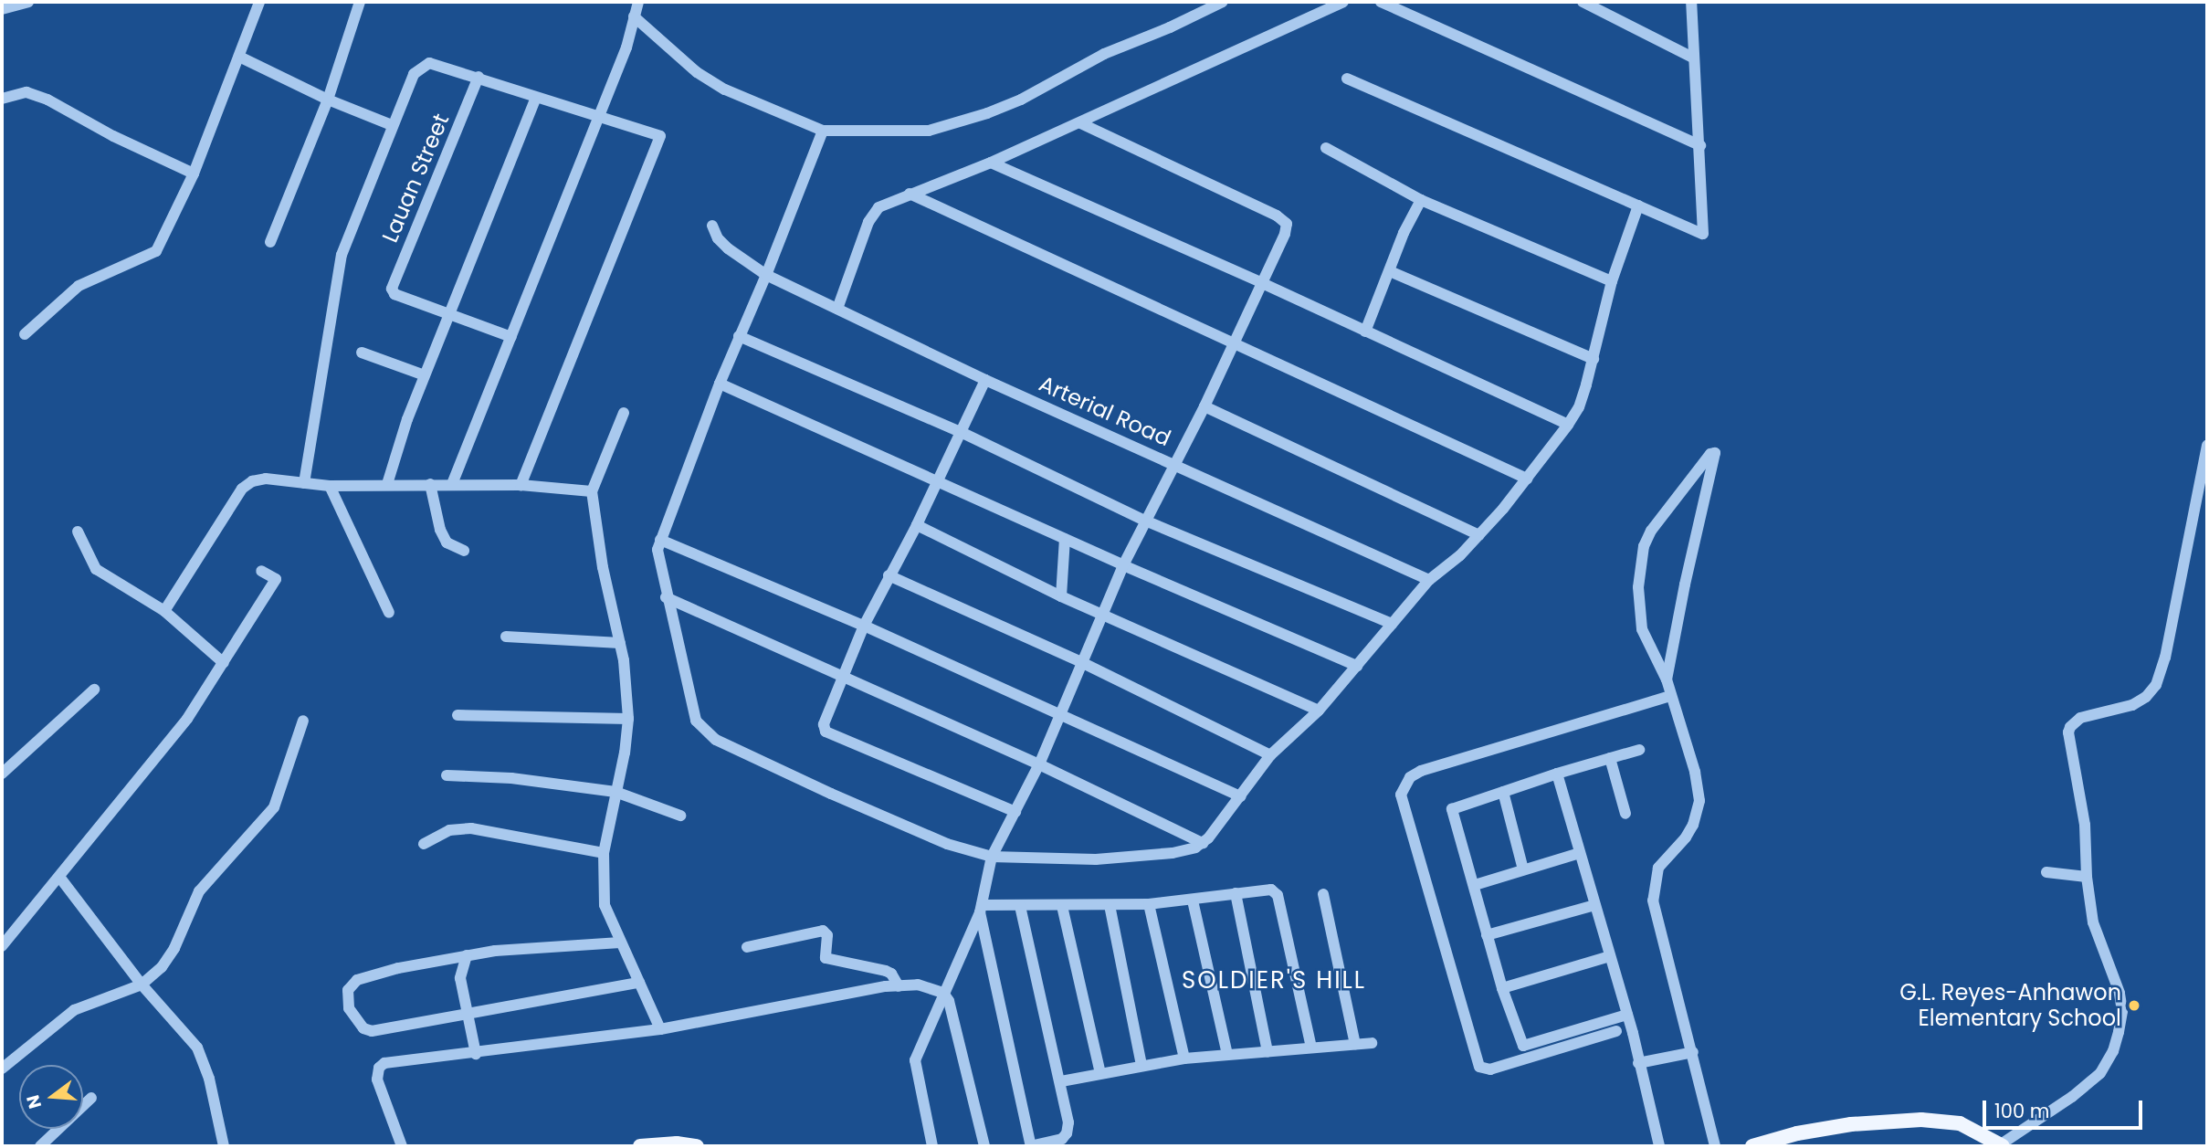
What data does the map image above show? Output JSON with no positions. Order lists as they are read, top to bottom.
{
  "streets": {
    "street": ["Lauan Street", "Arterial Road"]
  },
  "districts": ["SOLDIER'S HILL"],
  "places": ["G.L. Reyes-Anhawon Elementary School"],
  "scale_bar": "100 m",
  "north": "left"
}
